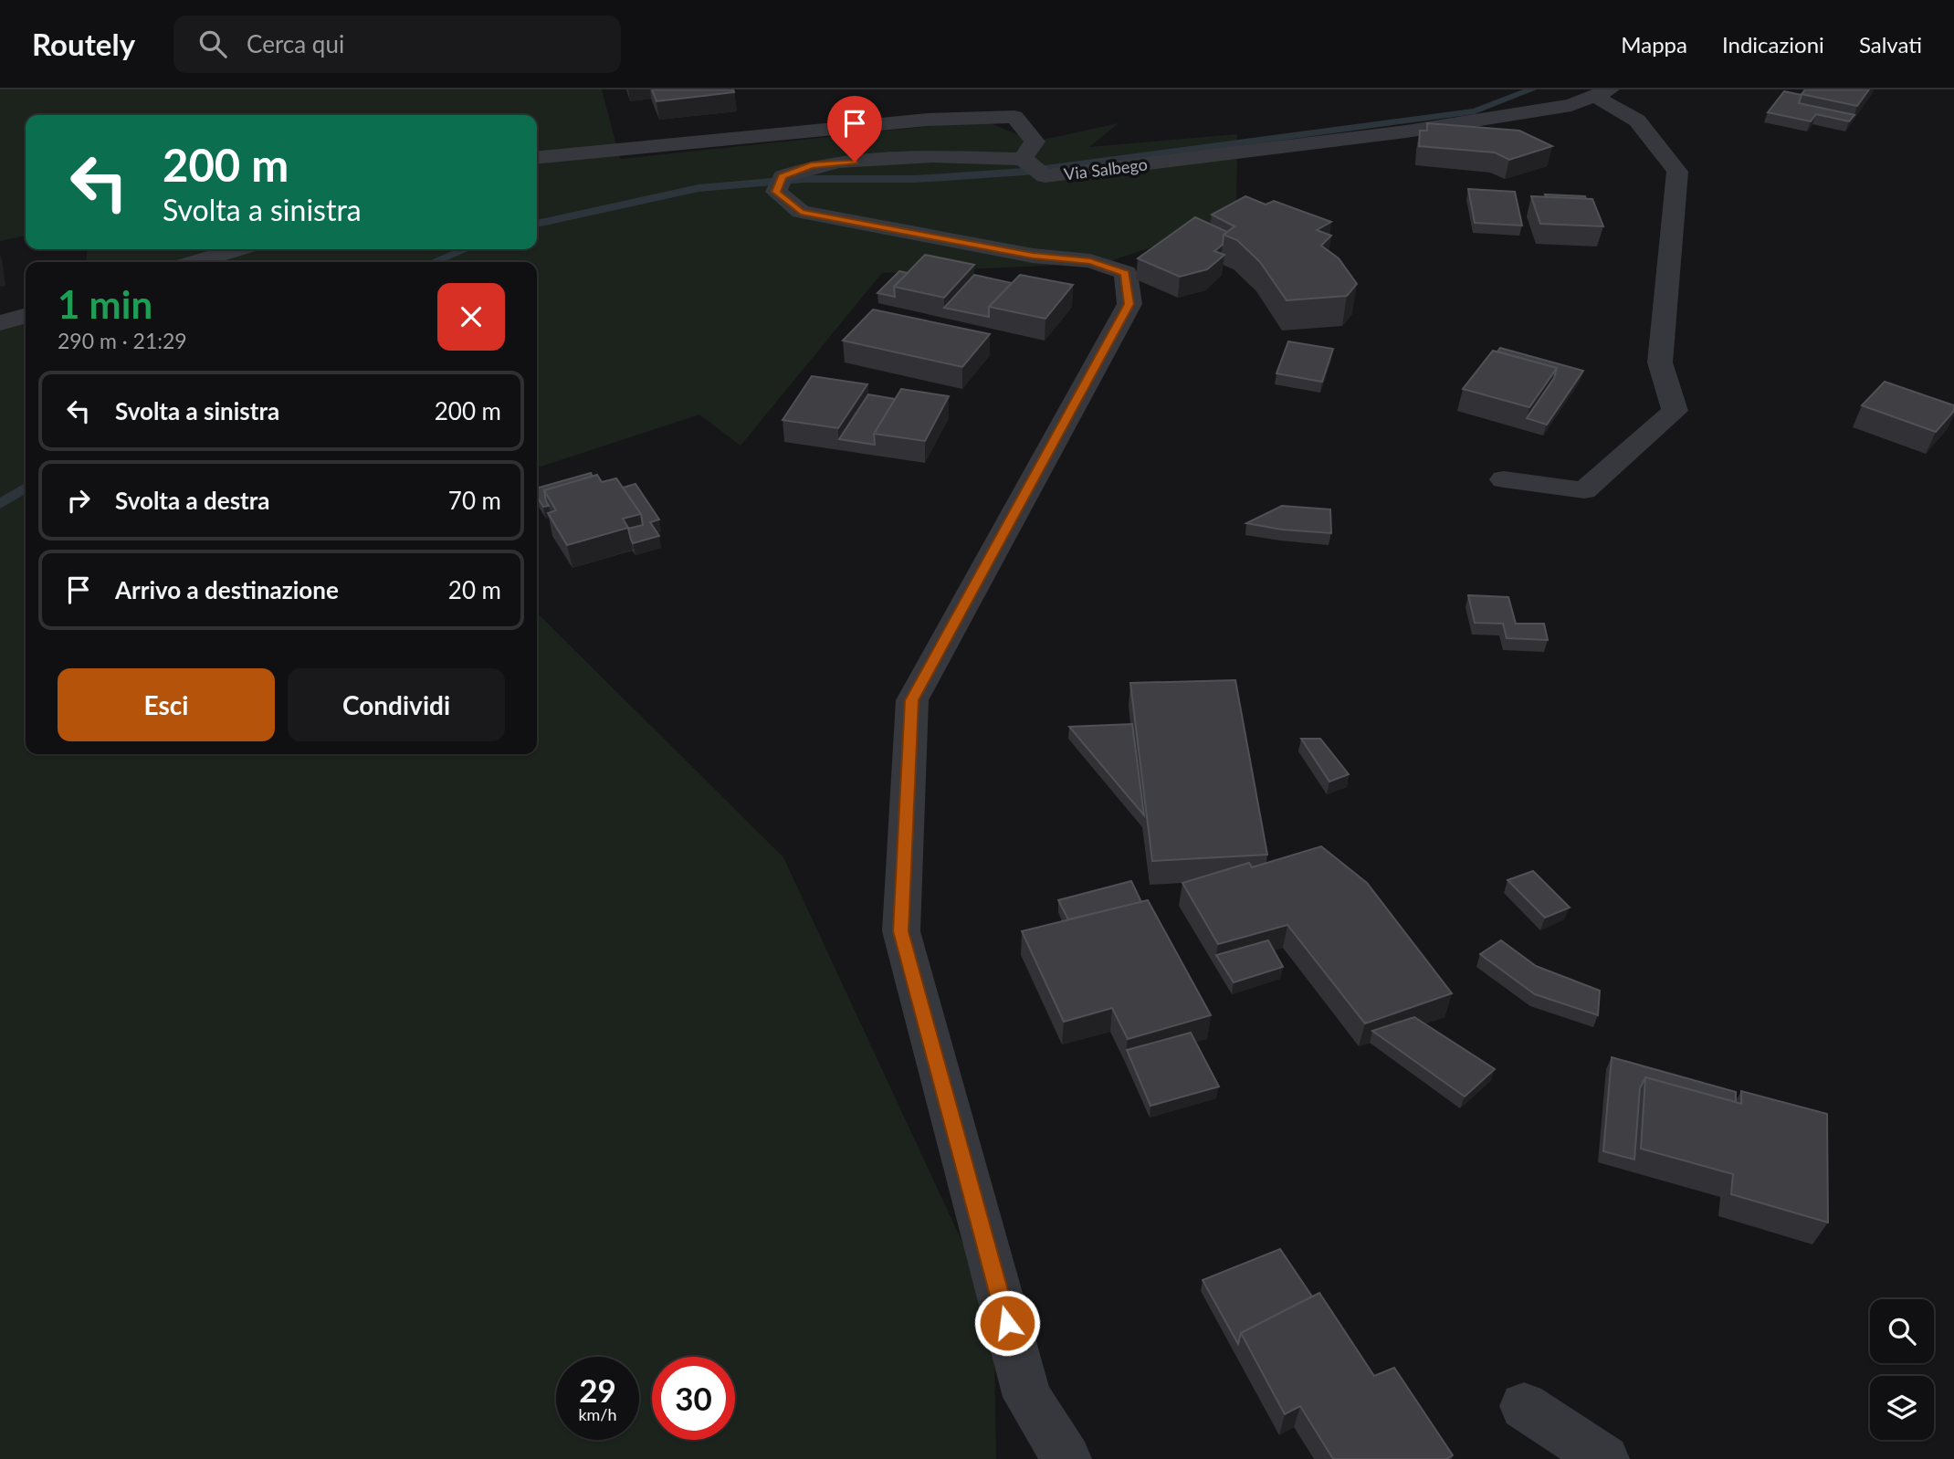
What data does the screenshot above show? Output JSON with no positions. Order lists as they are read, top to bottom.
{
  "streets": {
    "street": ["Via Salbego"]
  },
  "page": {
    "header": "Routely",
    "search": "Cerca qui",
    "nav": ["Mappa", "Indicazioni", "Salvati"],
    "turn": ["200 m", "Svolta a sinistra"],
    "heading": ["1 min", "290 m · 21:29"],
    "list": [
      {
        "name": "Svolta a sinistra",
        "value": "200 m"
      },
      {
        "name": "Svolta a destra",
        "value": "70 m"
      },
      {
        "name": "Arrivo a destinazione",
        "value": "20 m"
      }
    ],
    "buttons": ["Esci", "Condividi"],
    "speed": "29 km/h",
    "limit": "30"
  }
}
